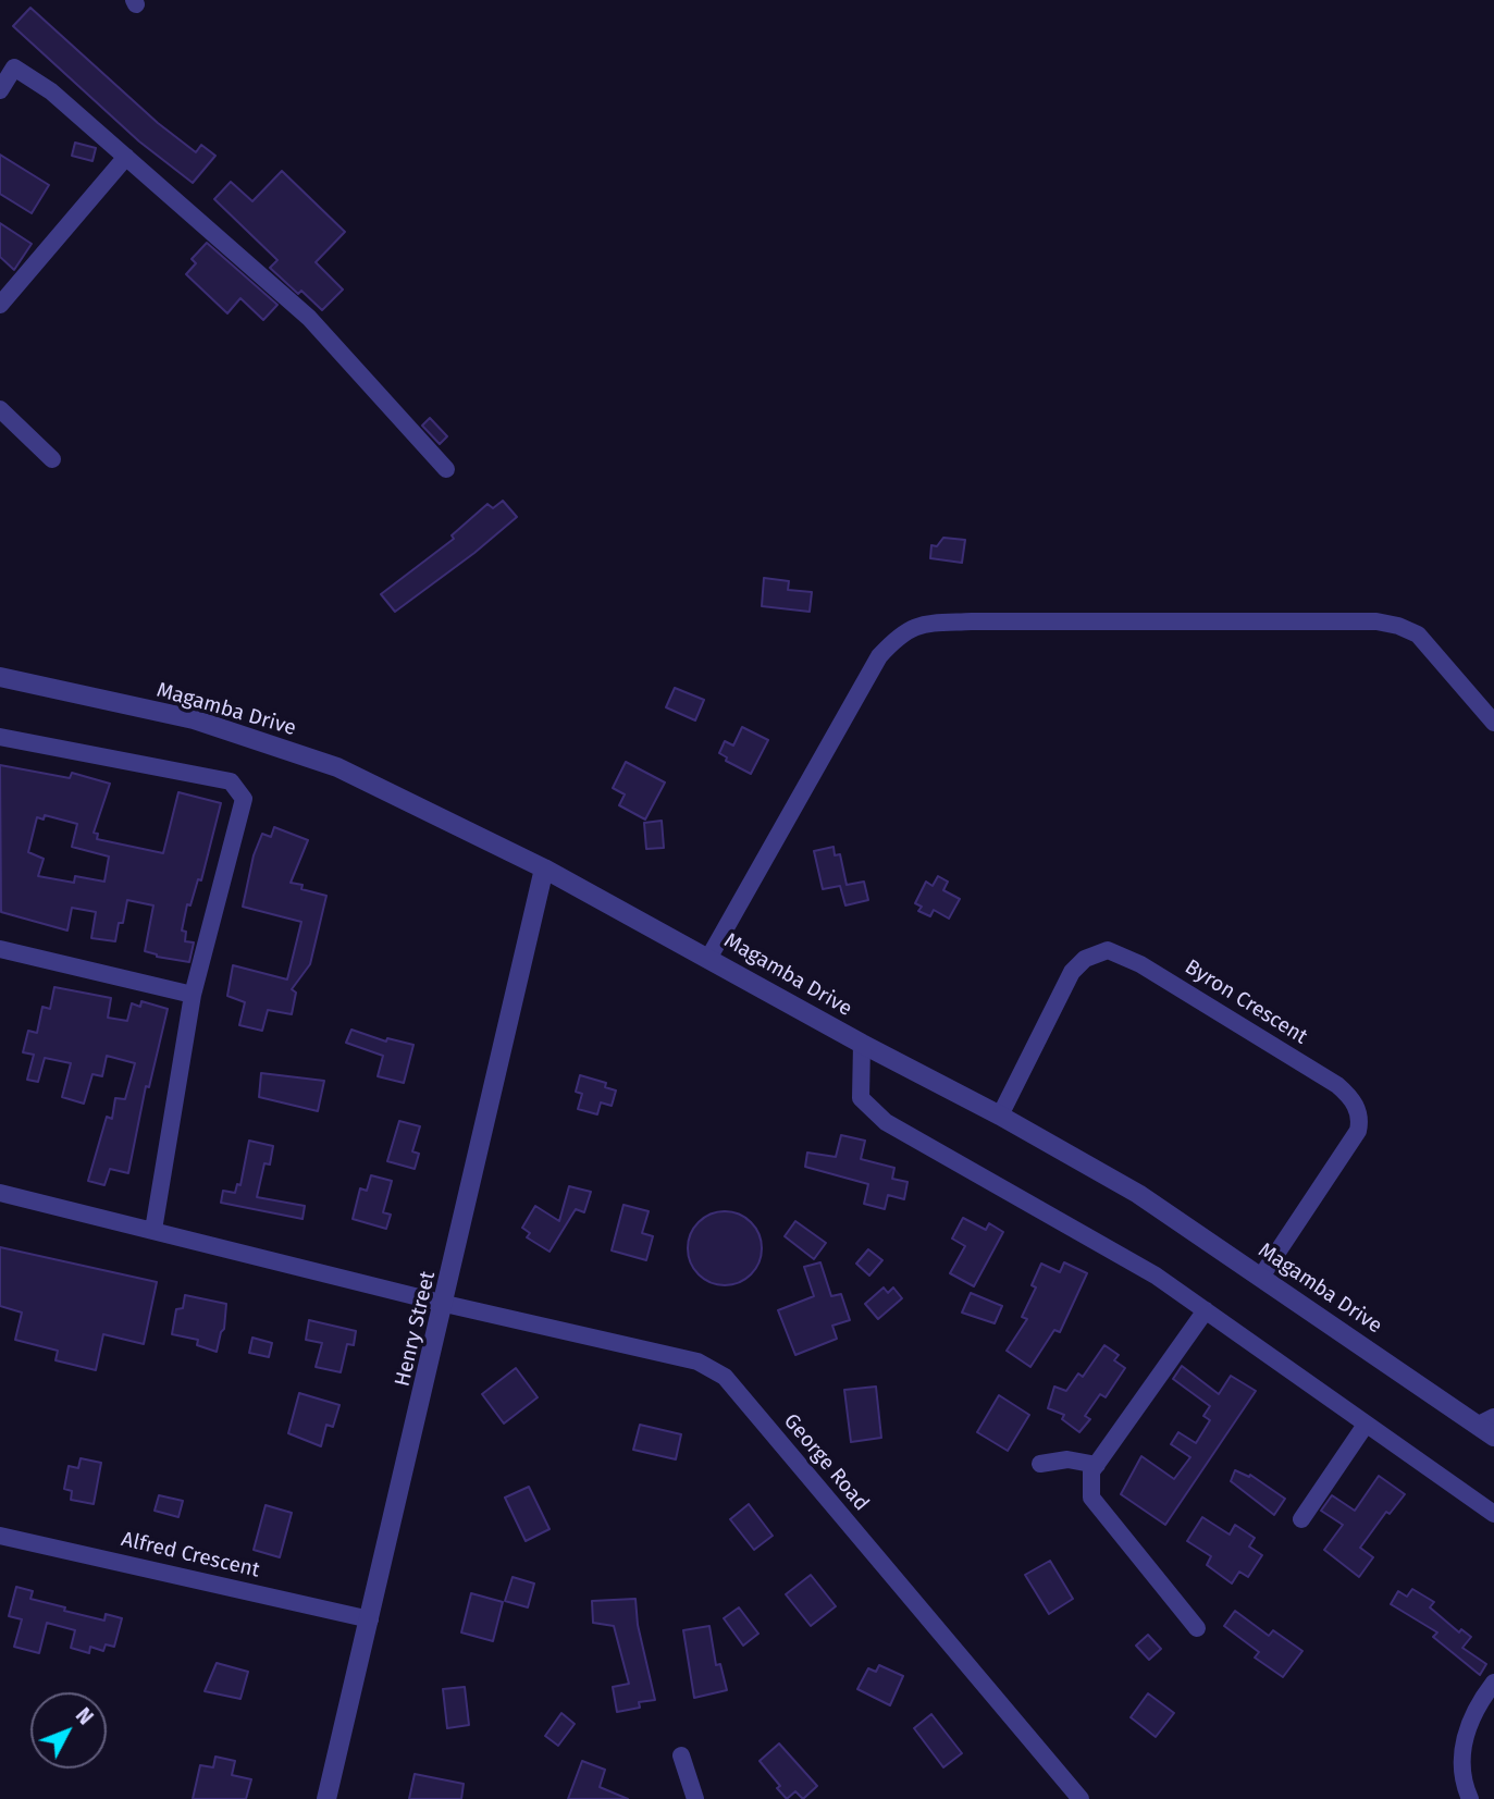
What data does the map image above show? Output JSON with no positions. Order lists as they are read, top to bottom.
{
  "streets": {
    "street": [
      "Magamba Drive",
      "Byron Crescent",
      "Henry Street",
      "George Road",
      "Alfred Crescent"
    ]
  },
  "crossings": [
    ["Magamba Drive", "Byron Crescent"],
    ["Magamba Drive", "Henry Street"],
    ["Henry Street", "George Road"],
    ["Henry Street", "Alfred Crescent"]
  ],
  "north": "top right"
}
